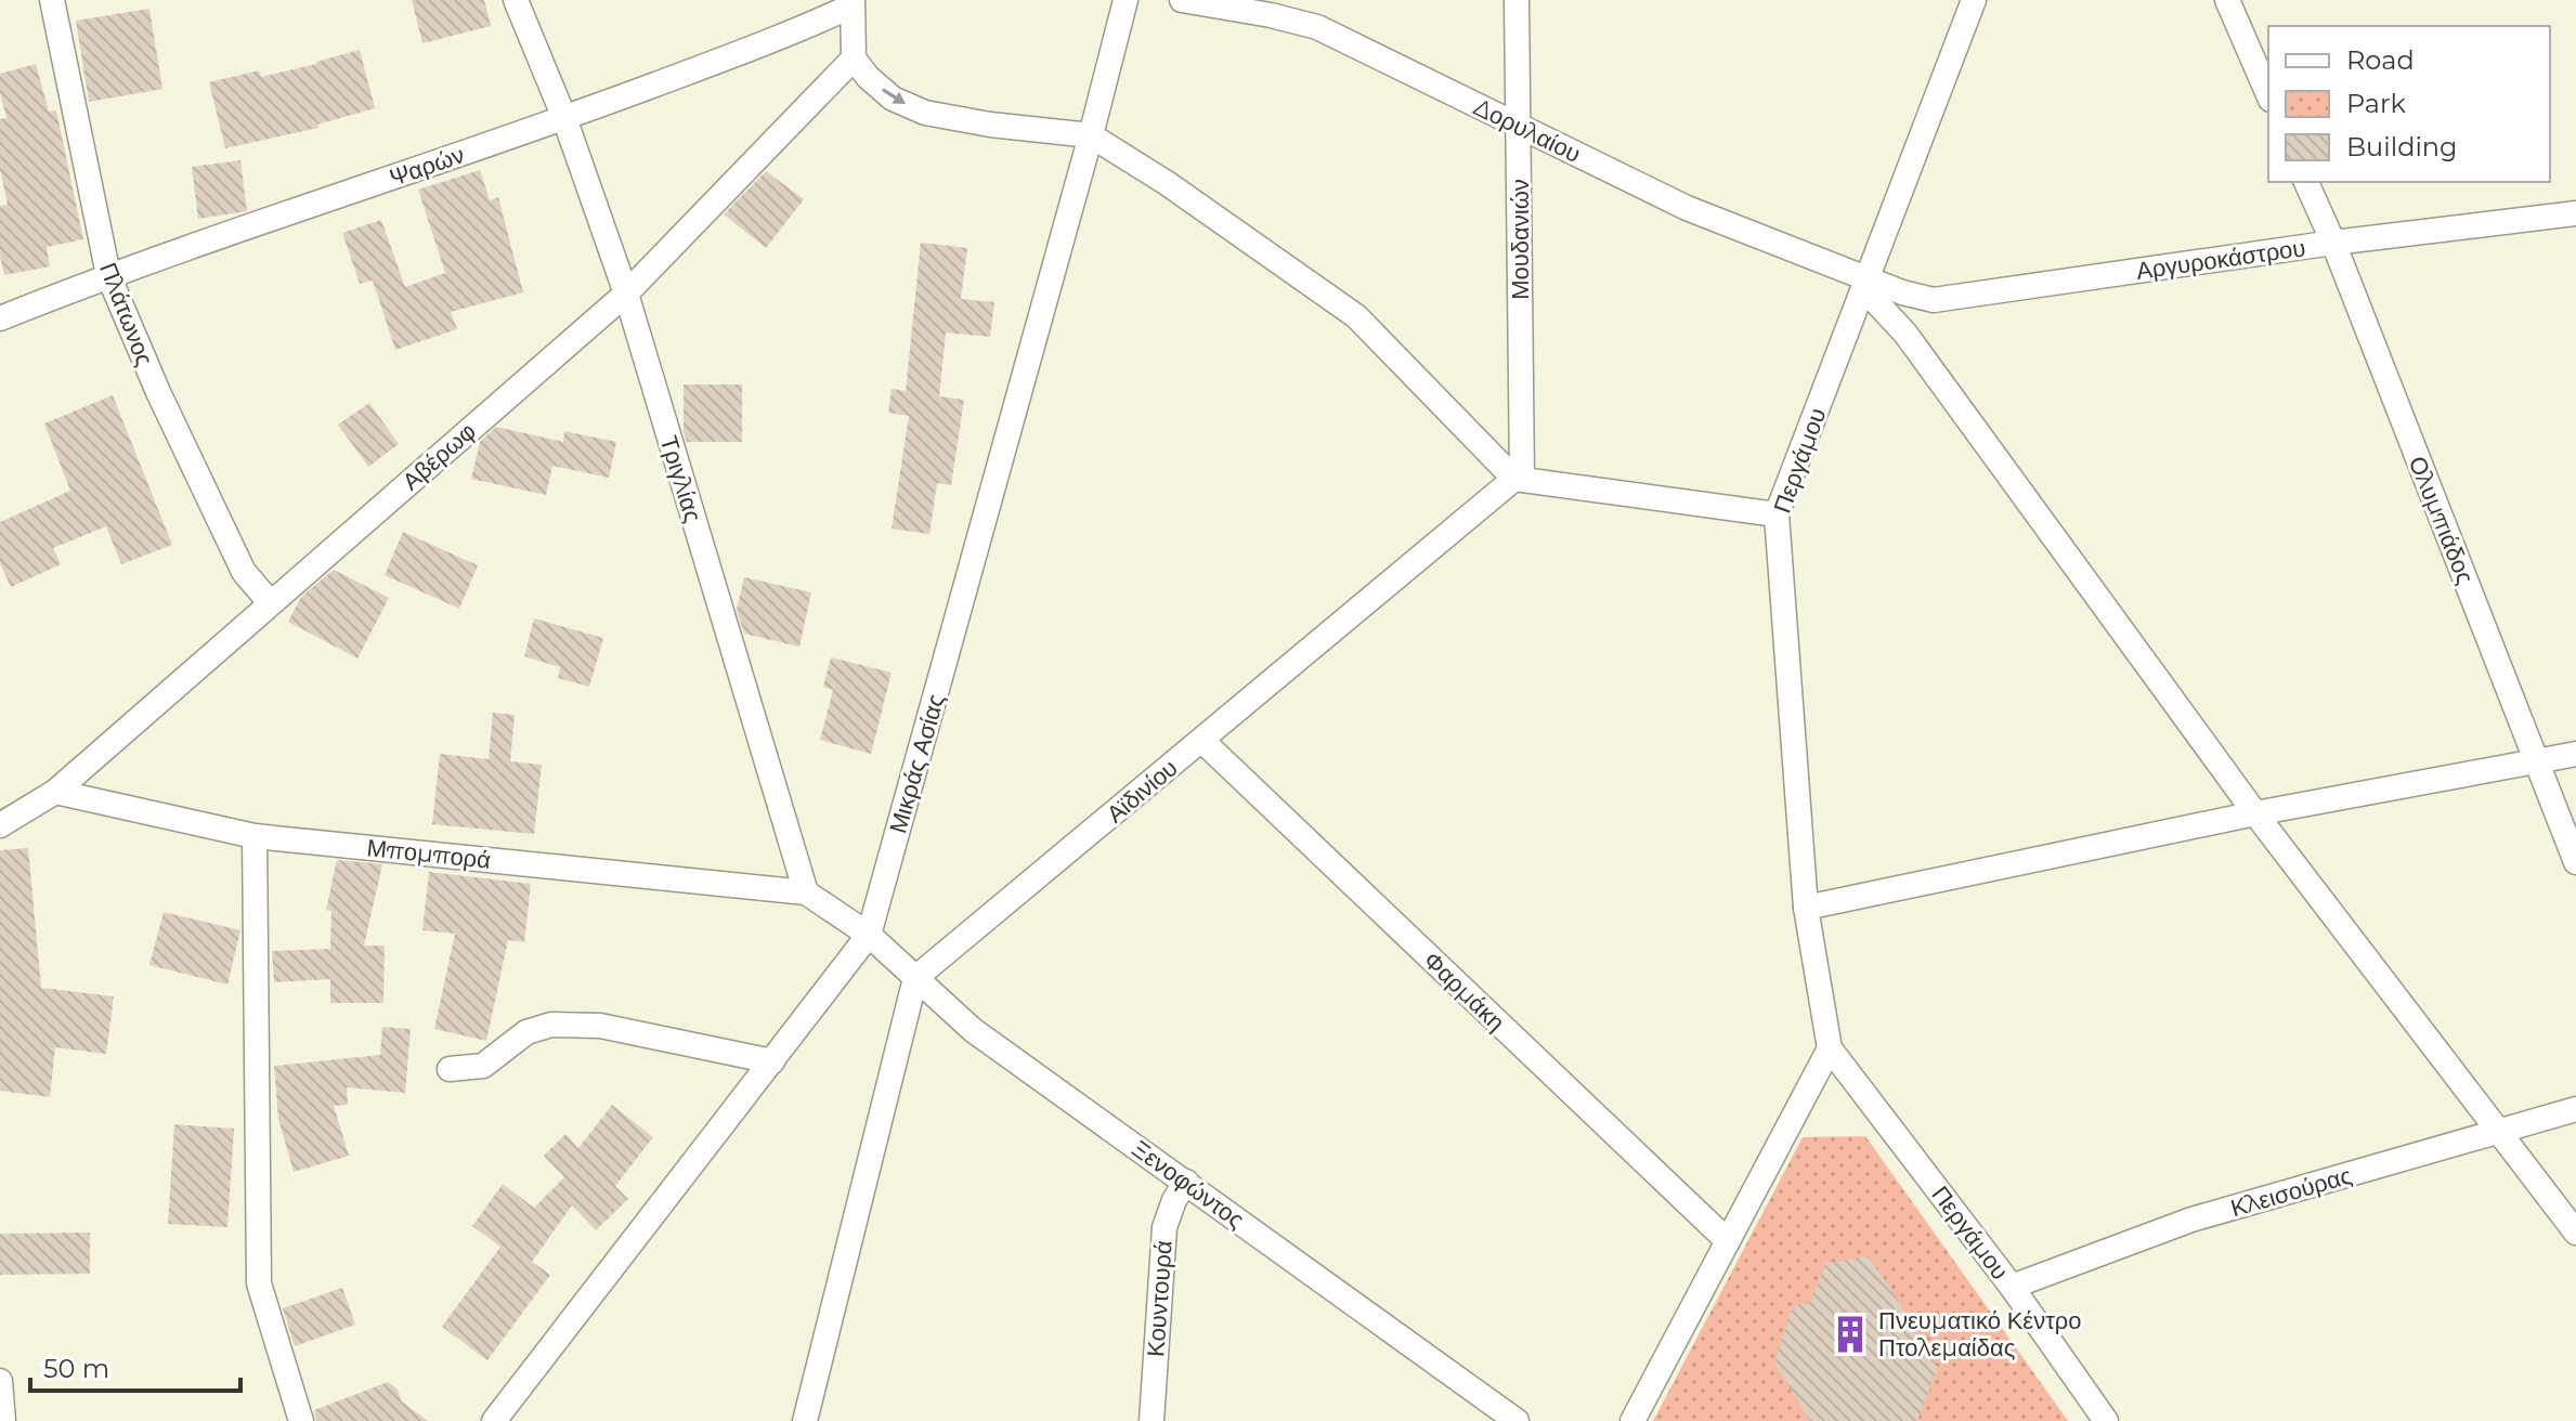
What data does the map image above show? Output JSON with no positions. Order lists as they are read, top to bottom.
{
  "streets": {
    "street": [
      "Δορυλαίου",
      "Ψαρών",
      "Μουδανιών",
      "Αργυροκάστρου",
      "Πλάτωνος",
      "Αβέρωφ",
      "Περγάμου",
      "Τριγλίας",
      "Ολυμπιάδος",
      "Μικράς Ασίας",
      "Αϊδινίου",
      "Μπομπορά",
      "Φαρμάκη",
      "Ξενοφώντος",
      "Κλεισούρας",
      "Κουντουρά"
    ]
  },
  "crossings": [
    ["Δορυλαίου", "Μουδανιών"],
    ["Δορυλαίου", "Αργυροκάστρου"],
    ["Δορυλαίου", "Περγάμου"],
    ["Ψαρών", "Πλάτωνος"],
    ["Ψαρών", "Τριγλίας"],
    ["Μουδανιών", "Αϊδινίου"],
    ["Αργυροκάστρου", "Περγάμου"],
    ["Αργυροκάστρου", "Ολυμπιάδος"],
    ["Πλάτωνος", "Αβέρωφ"],
    ["Αβέρωφ", "Τριγλίας"],
    ["Αβέρωφ", "Μπομπορά"],
    ["Περγάμου", "Κλεισούρας"],
    ["Τριγλίας", "Μπομπορά"],
    ["Μικράς Ασίας", "Ξενοφώντος"],
    ["Αϊδινίου", "Φαρμάκη"],
    ["Αϊδινίου", "Ξενοφώντος"],
    ["Ξενοφώντος", "Κουντουρά"]
  ],
  "places": {
    "building": ["Πνευματικό Κέντρο Πτολεμαίδας"]
  },
  "legend": ["Road", "Park", "Building"],
  "scale_bar": "50 m"
}
